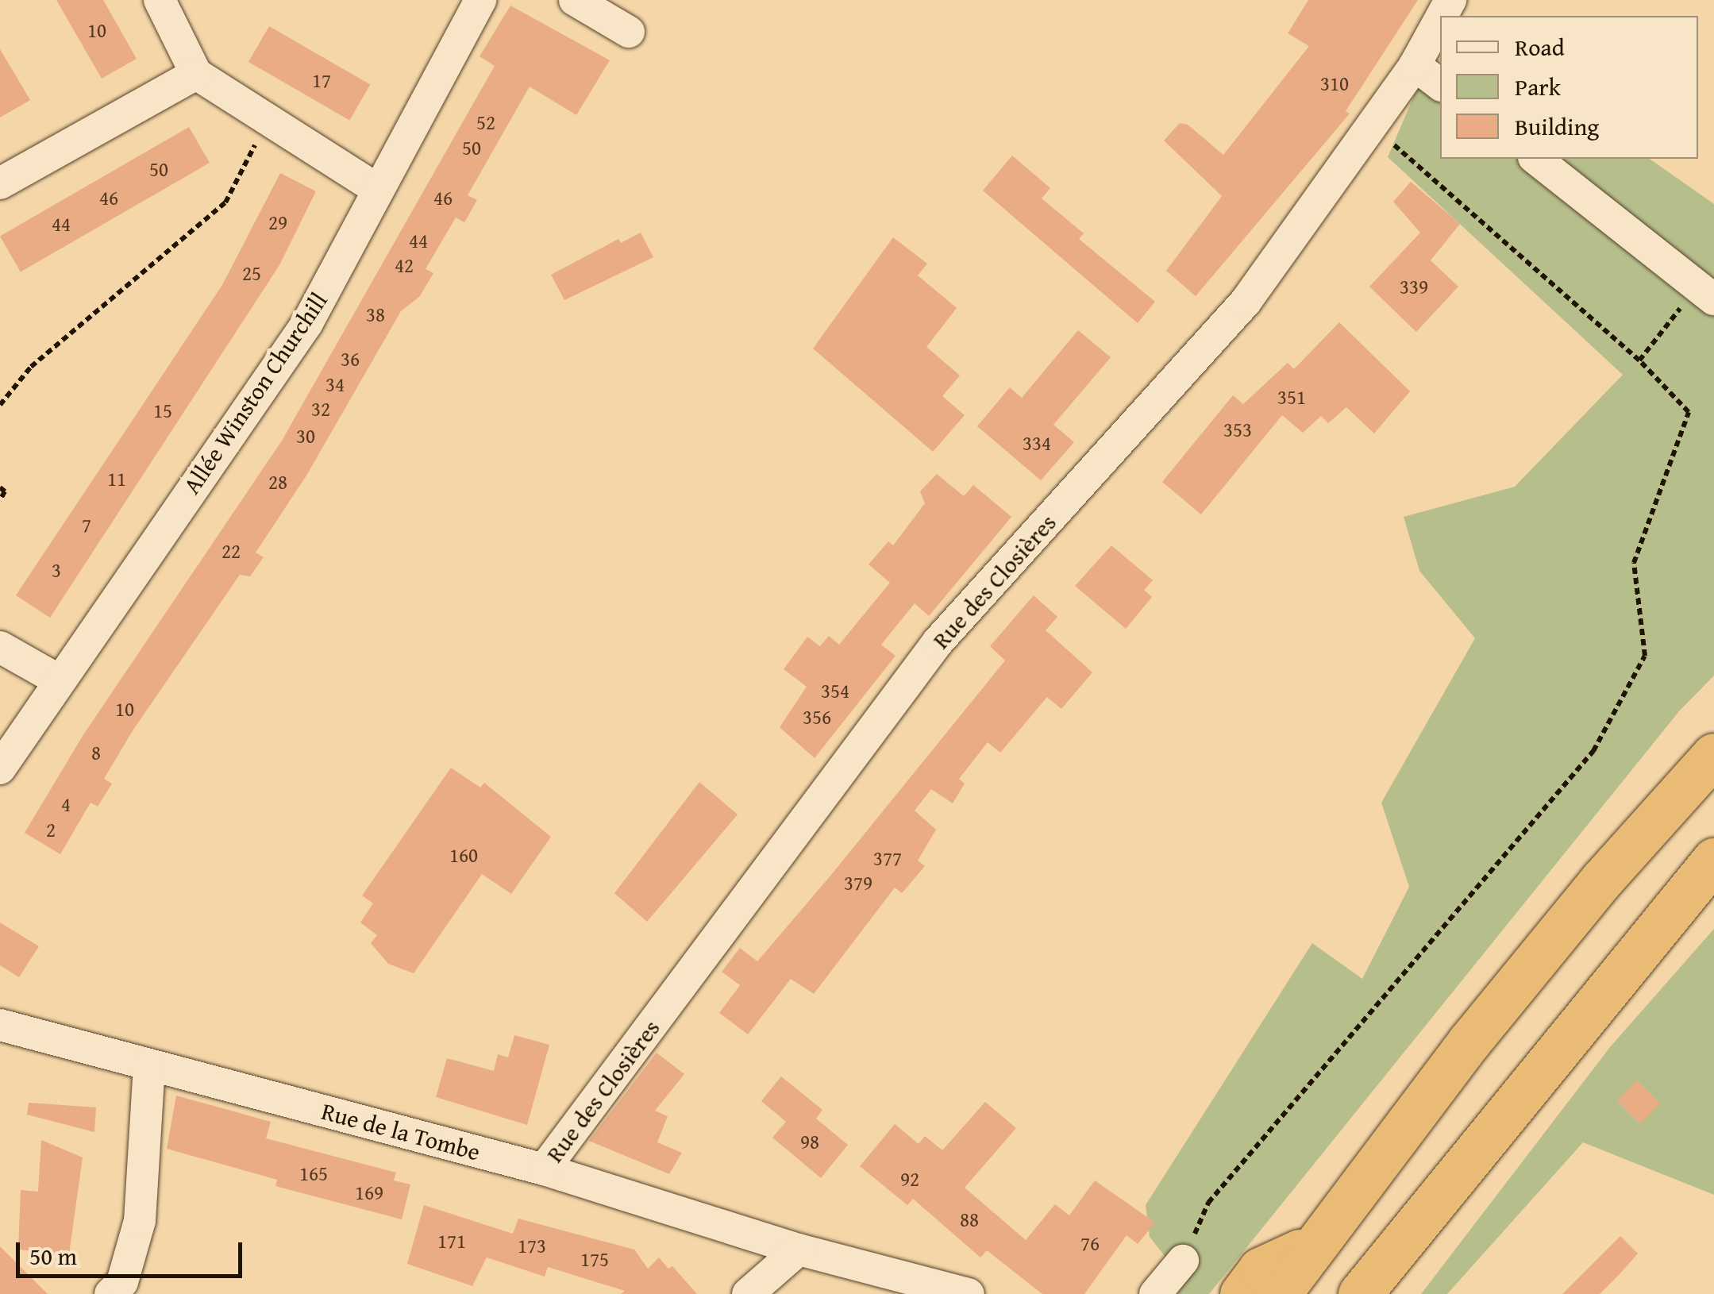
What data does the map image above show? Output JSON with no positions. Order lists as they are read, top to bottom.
{
  "streets": {
    "street": ["Allée Winston Churchill", "Rue des Closières", "Rue de la Tombe"]
  },
  "crossings": [
    ["Rue des Closières", "Rue de la Tombe"]
  ],
  "house_numbers": [
    "10",
    "17",
    "310",
    "52",
    "50",
    "50",
    "46",
    "46",
    "29",
    "44",
    "44",
    "42",
    "25",
    "339",
    "38",
    "36",
    "34",
    "351",
    "32",
    "15",
    "353",
    "30",
    "334",
    "11",
    "28",
    "7",
    "22",
    "3",
    "354",
    "10",
    "356",
    "8",
    "4",
    "2",
    "160",
    "377",
    "379",
    "98",
    "165",
    "92",
    "169",
    "88",
    "171",
    "76",
    "173",
    "175"
  ],
  "legend": ["Road", "Park", "Building"],
  "scale_bar": "50 m"
}
